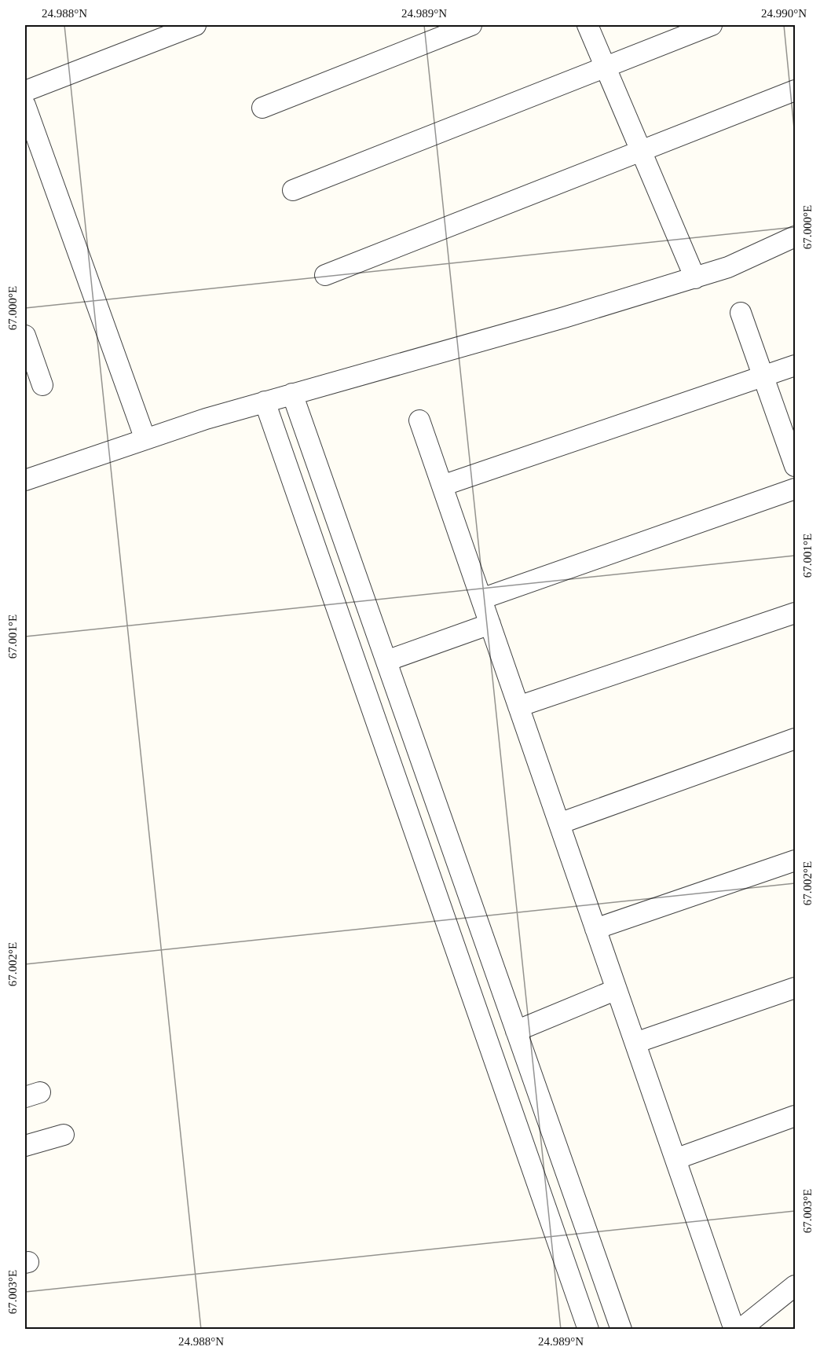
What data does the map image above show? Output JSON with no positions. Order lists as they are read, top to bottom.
{
  "coordinates": [
    "24.988°N",
    "24.989°N",
    "24.990°N",
    "67.000°E",
    "67.001°E",
    "67.002°E",
    "67.003°E"
  ]
}
